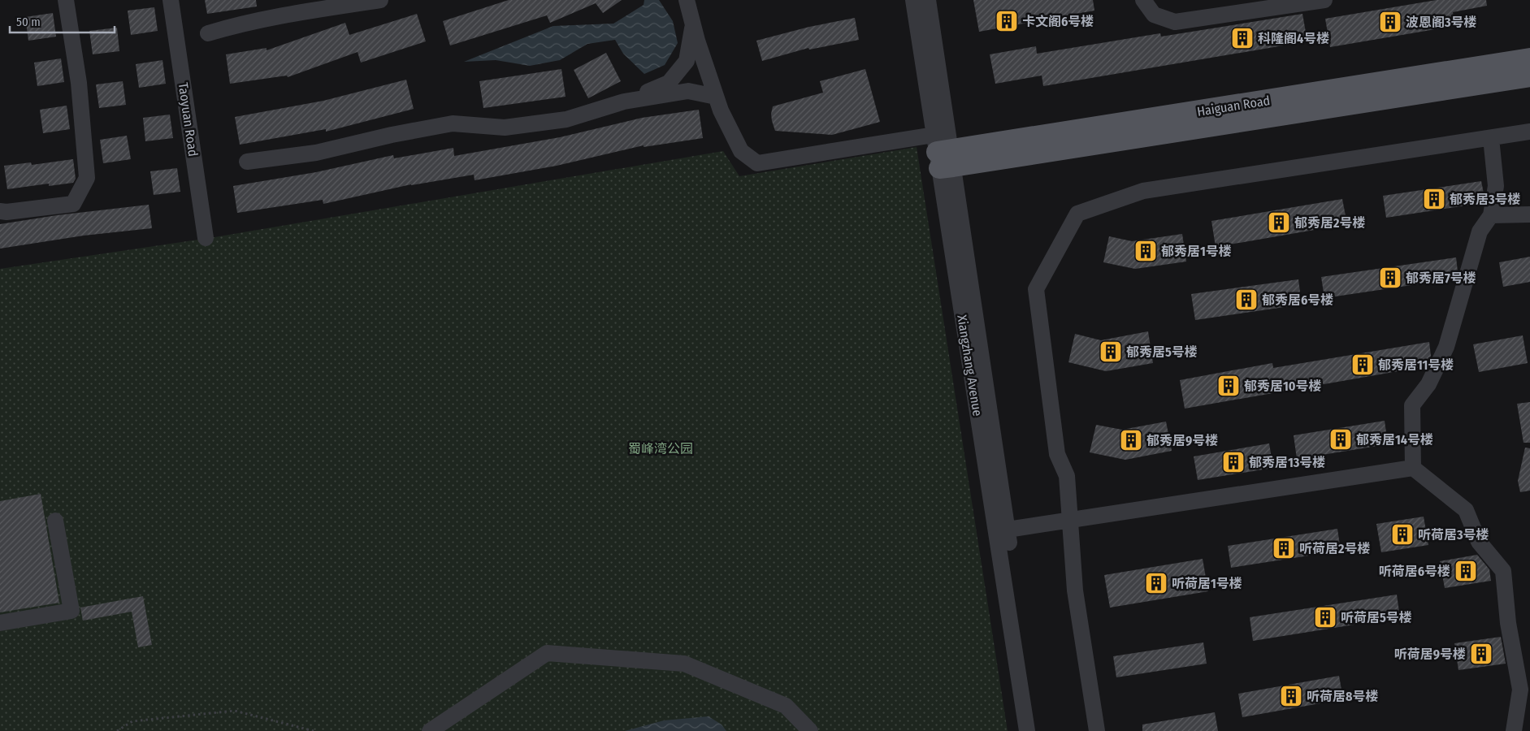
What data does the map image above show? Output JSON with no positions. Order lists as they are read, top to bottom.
{
  "streets": {
    "main road": ["Haiguan Road"],
    "street": ["Taoyuan Road", "Xiangzhang Avenue"]
  },
  "crossings": [
    ["Haiguan Road", "Xiangzhang Avenue"]
  ],
  "parks": ["蜀峰湾公园"],
  "places": {
    "building": [
      "卡文阁6号楼",
      "波恩阁3号楼",
      "科隆阁4号楼",
      "郁秀居3号楼",
      "郁秀居2号楼",
      "郁秀居1号楼",
      "郁秀居7号楼",
      "郁秀居6号楼",
      "郁秀居5号楼",
      "郁秀居11号楼",
      "郁秀居10号楼",
      "郁秀居14号楼",
      "郁秀居9号楼",
      "郁秀居13号楼",
      "听荷居3号楼",
      "听荷居2号楼",
      "听荷居6号楼",
      "听荷居1号楼",
      "听荷居5号楼",
      "听荷居9号楼",
      "听荷居8号楼"
    ]
  },
  "scale_bar": "50 m"
}
